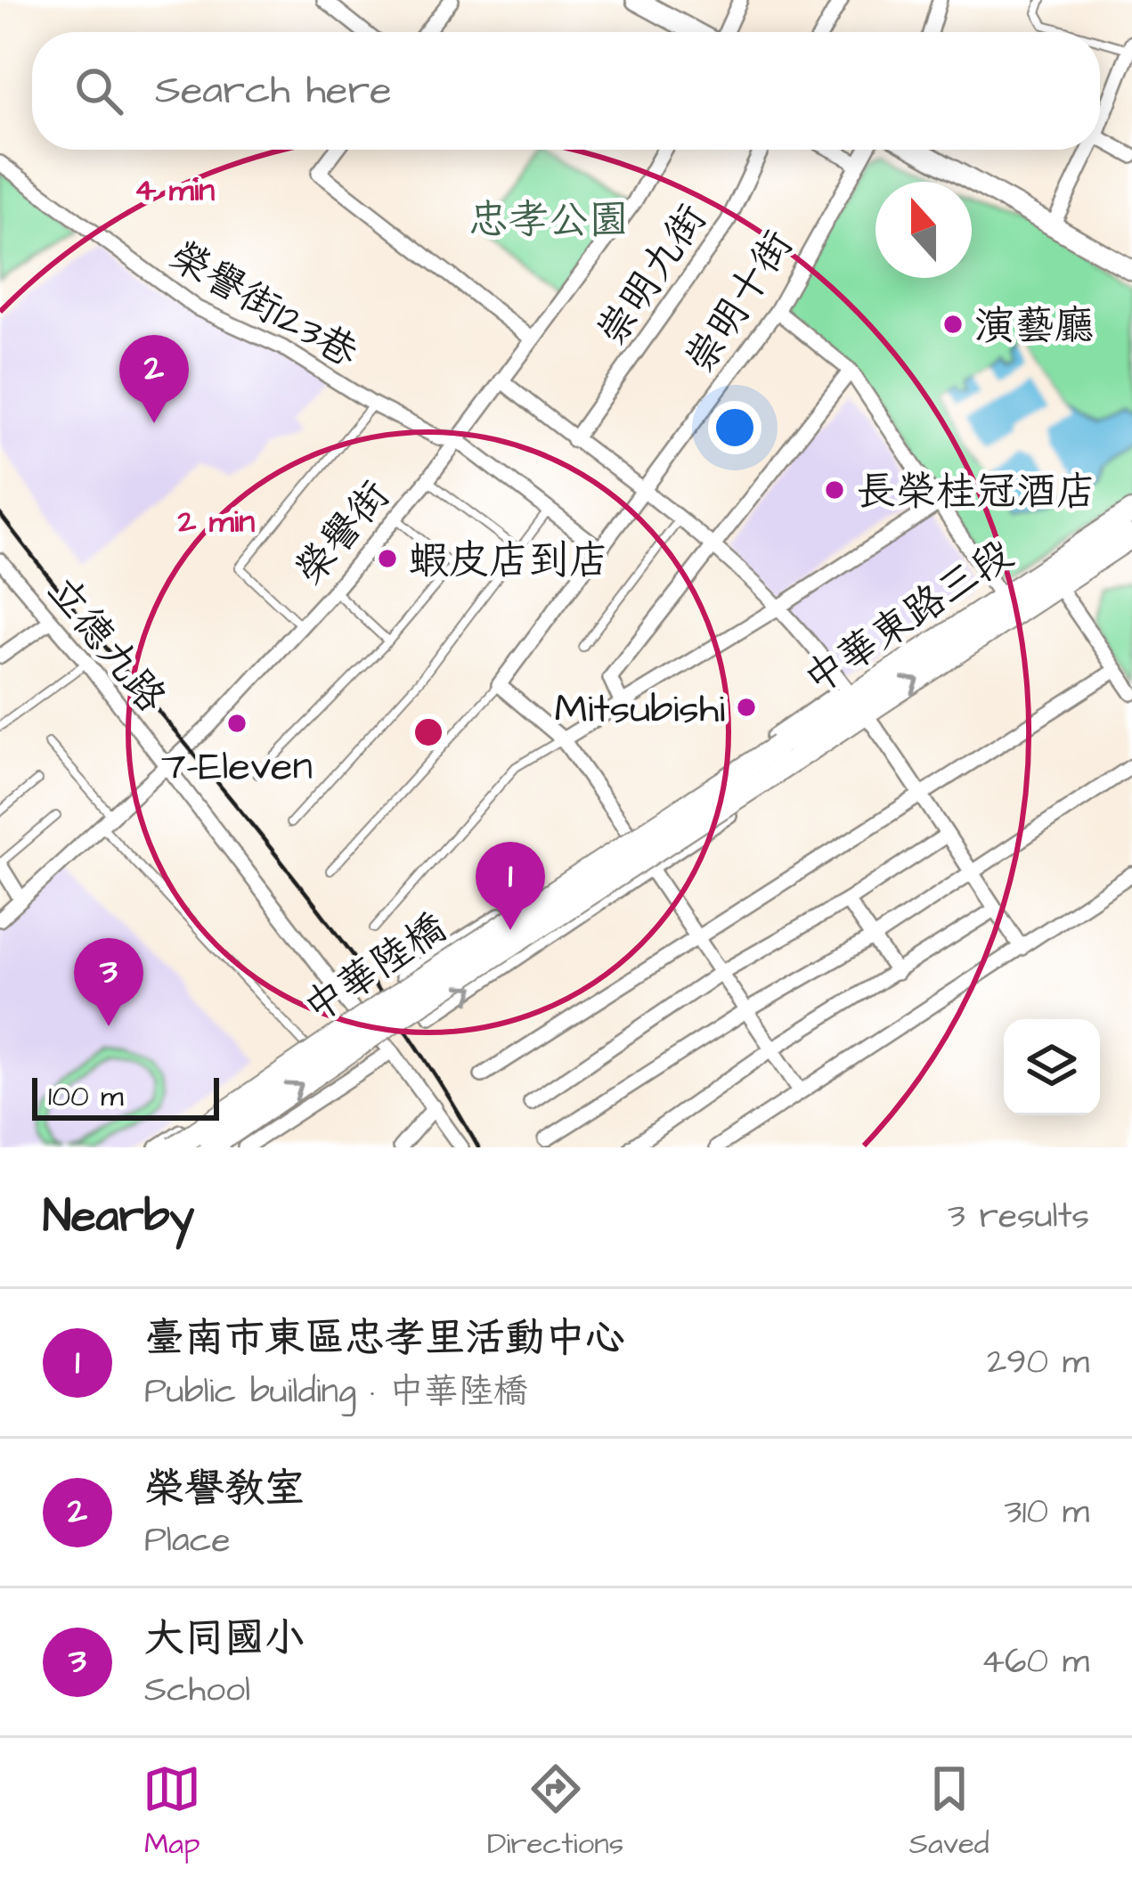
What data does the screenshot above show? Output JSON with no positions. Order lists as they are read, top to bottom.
{
  "streets": {
    "main road": ["中華東路三段", "中華陸橋"],
    "street": [
      "崇明九街",
      "崇明十街",
      "榮譽街123巷",
      "榮譽街",
      "立德九路"
    ]
  },
  "crossings": [
    ["崇明十街", "榮譽街123巷"],
    ["榮譽街123巷", "榮譽街"],
    ["榮譽街", "立德九路"],
    ["中華東路三段", "中華陸橋"]
  ],
  "parks": ["忠孝公園"],
  "places": [
    "演藝廳",
    "長榮桂冠酒店",
    "蝦皮店到店",
    "Mitsubishi",
    "7-Eleven"
  ],
  "scale_bar": "100 m",
  "north": "top",
  "page": {
    "search": "Search here",
    "pins": ["2", "1", "3"],
    "scale": "100 m",
    "heading": ["Nearby", "3 results"],
    "list": [
      {
        "mark": "1",
        "name": "臺南市東區忠孝里活動中心",
        "note": "Public building · 中華陸橋",
        "value": "290 m"
      },
      {
        "mark": "2",
        "name": "榮譽教室",
        "note": "Place",
        "value": "310 m"
      },
      {
        "mark": "3",
        "name": "大同國小",
        "note": "School",
        "value": "460 m"
      }
    ],
    "nav": ["Map", "Directions", "Saved"]
  },
  "rings": ["4 min", "2 min"]
}
